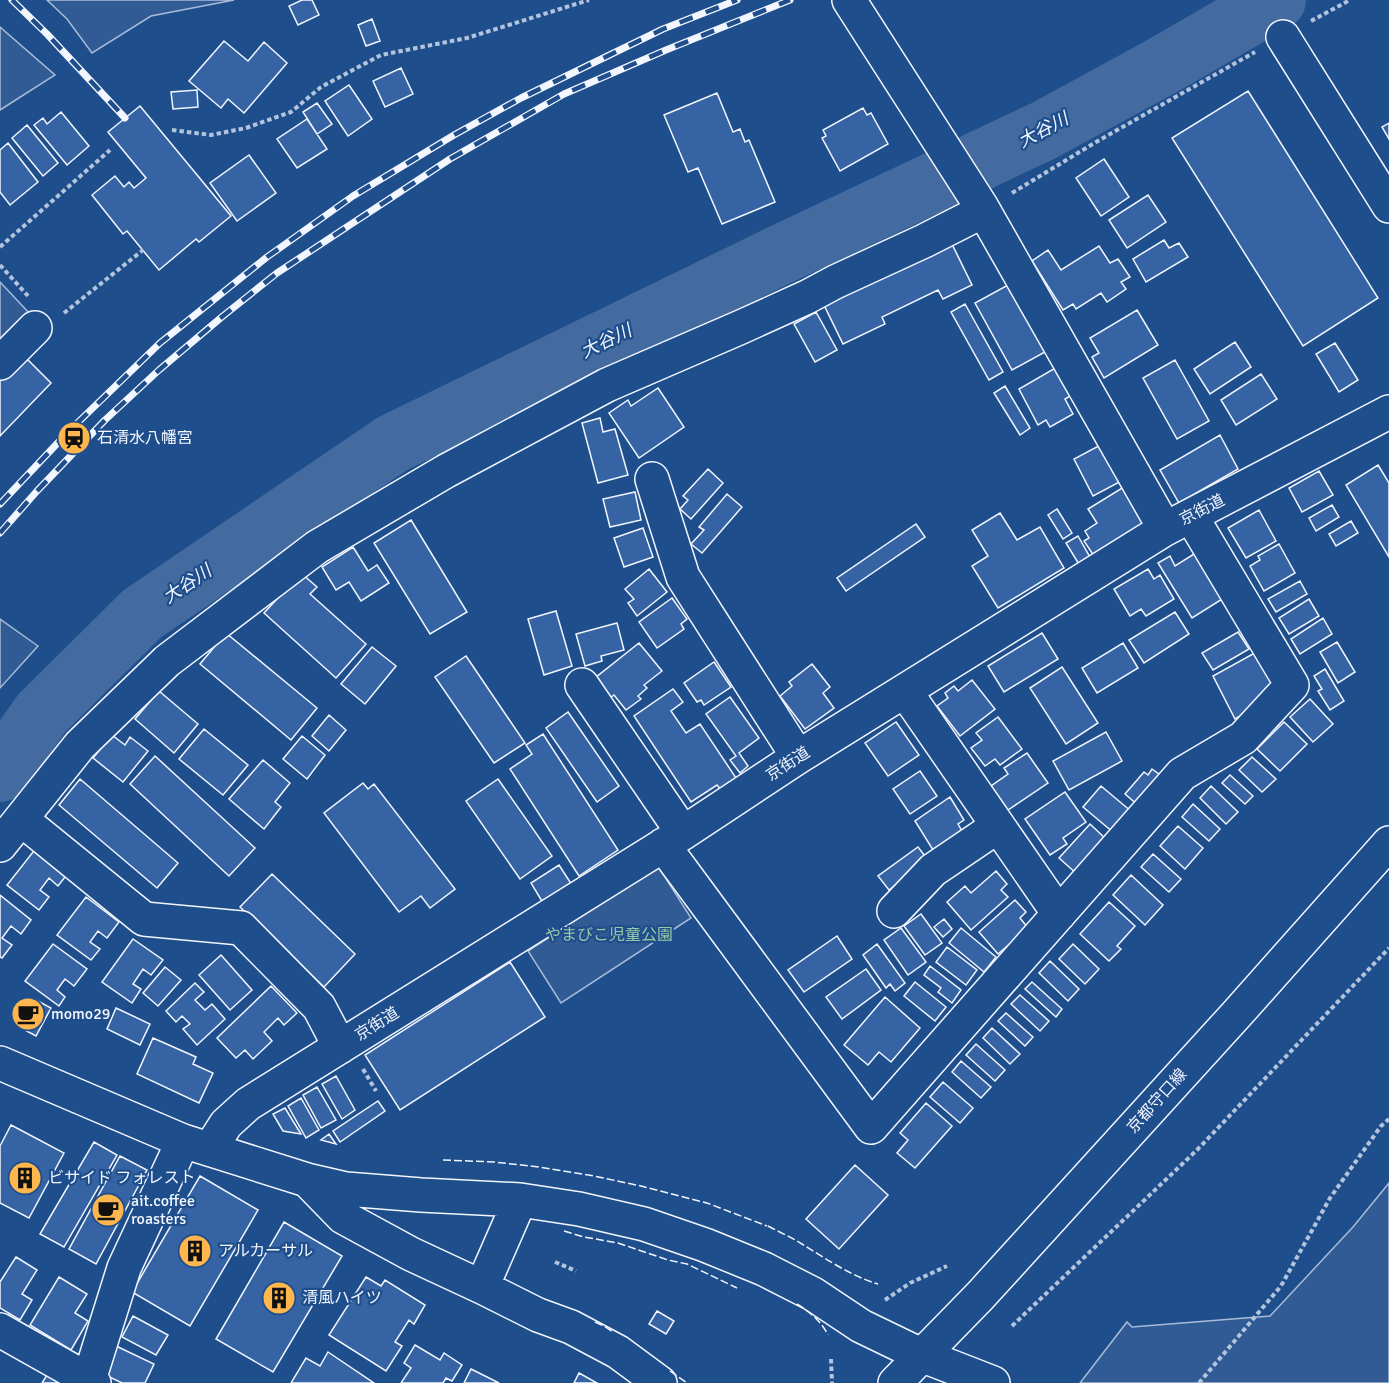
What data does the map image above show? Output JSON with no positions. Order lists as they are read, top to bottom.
{
  "streets": {
    "street": ["京街道", "京都守口線"]
  },
  "water": ["大谷川"],
  "parks": ["やまびこ児童公園"],
  "places": {
    "station": ["石清水八幡宮"],
    "cafe": ["momo29", "ait.coffee roasters"],
    "building": ["ビサイド フォレスト", "アルカーサル", "清風ハイツ"]
  }
}
